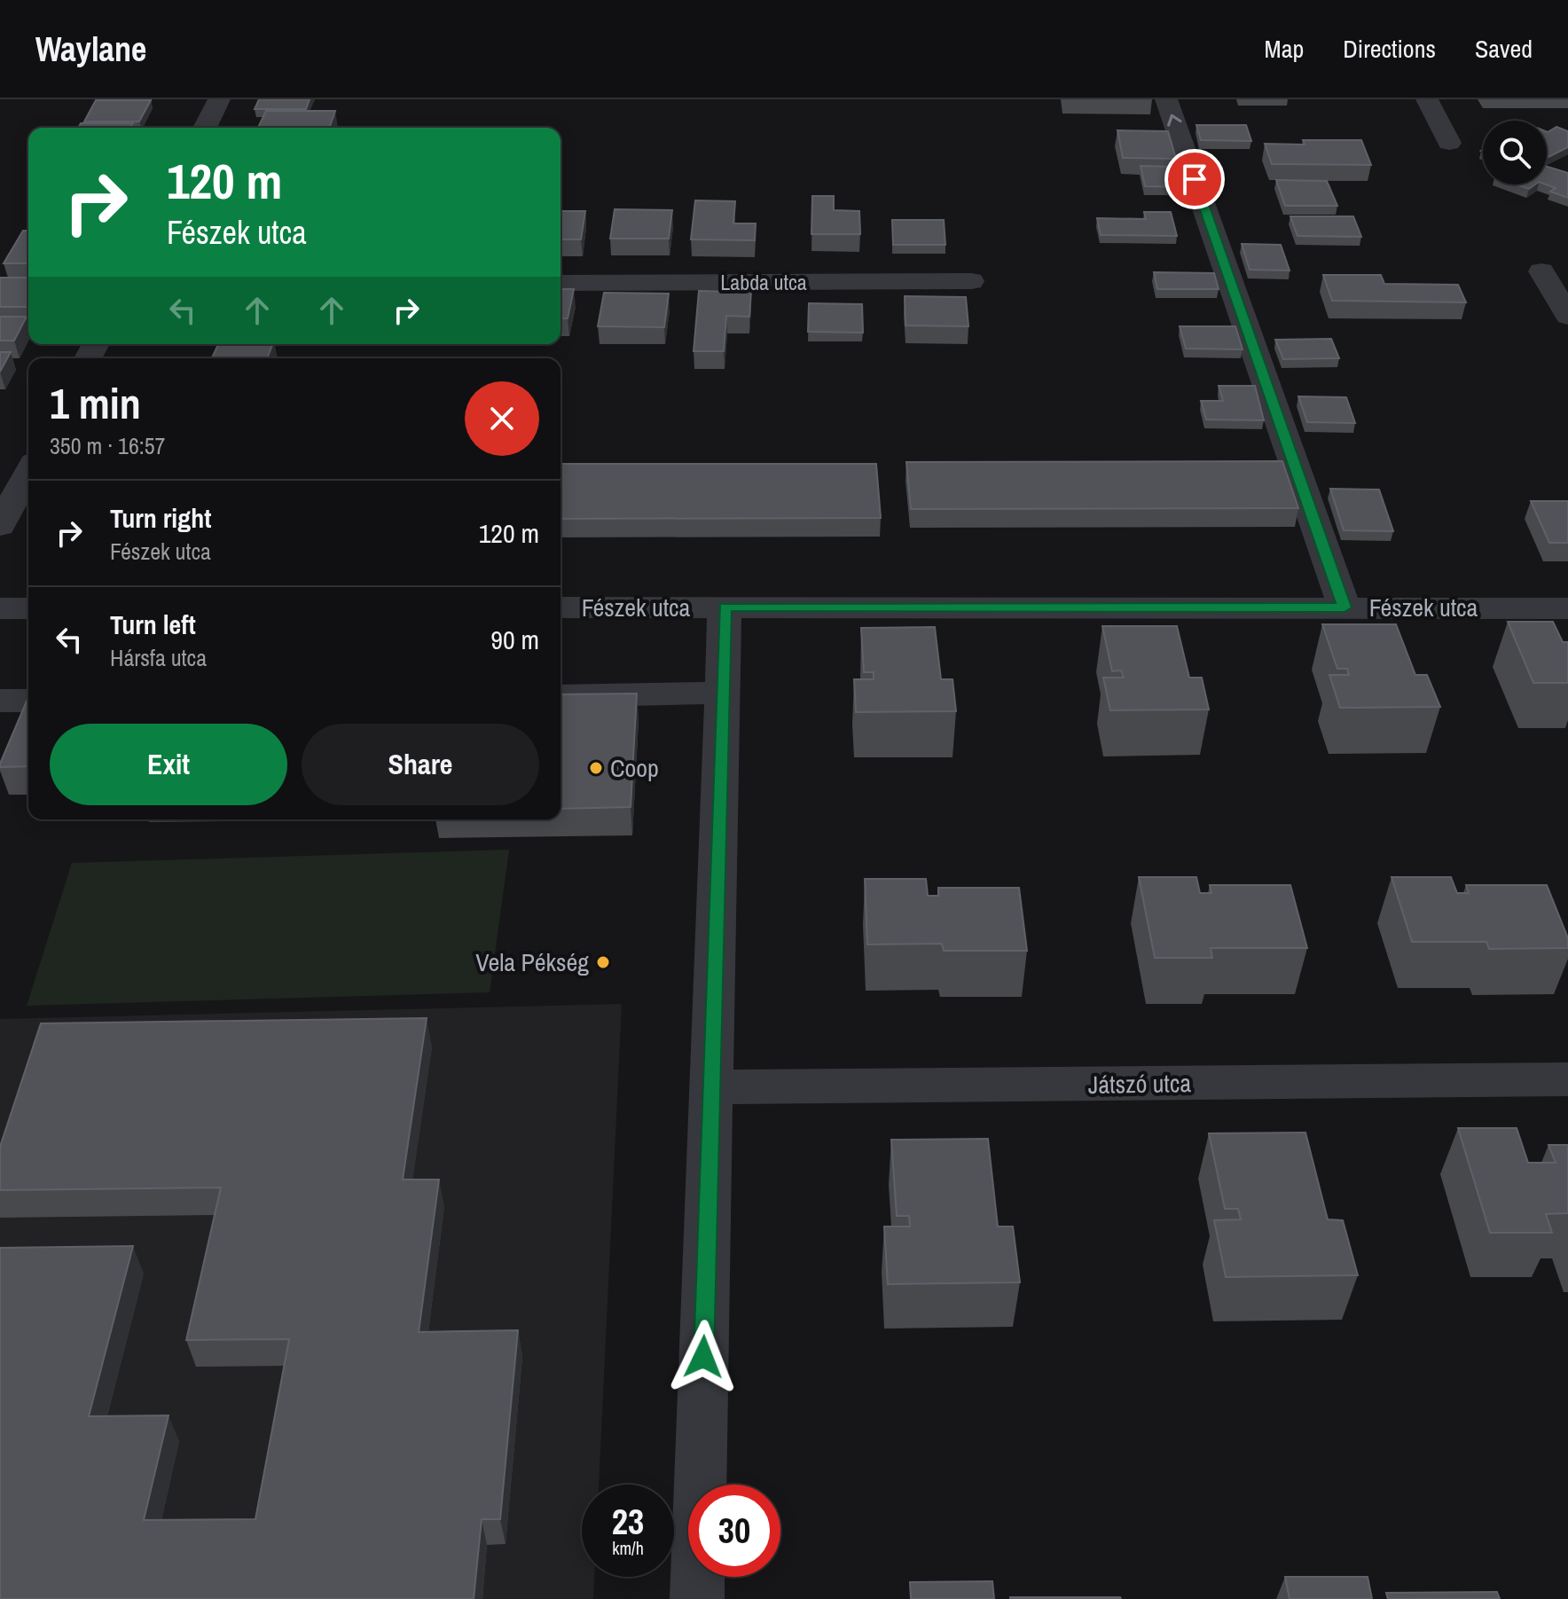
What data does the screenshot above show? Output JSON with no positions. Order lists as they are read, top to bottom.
{
  "streets": {
    "street": ["Labda utca", "Fészek utca", "Játszó utca"]
  },
  "places": ["Coop", "Vela Pékség"],
  "page": {
    "header": "Waylane",
    "nav": ["Map", "Directions", "Saved"],
    "turn": ["120 m", "Fészek utca"],
    "heading": ["1 min", "350 m · 16:57"],
    "list": [
      {
        "name": "Turn right",
        "note": "Fészek utca",
        "value": "120 m"
      },
      {
        "name": "Turn left",
        "note": "Hársfa utca",
        "value": "90 m"
      }
    ],
    "buttons": ["Exit", "Share"],
    "speed": "23 km/h",
    "limit": "30"
  }
}
